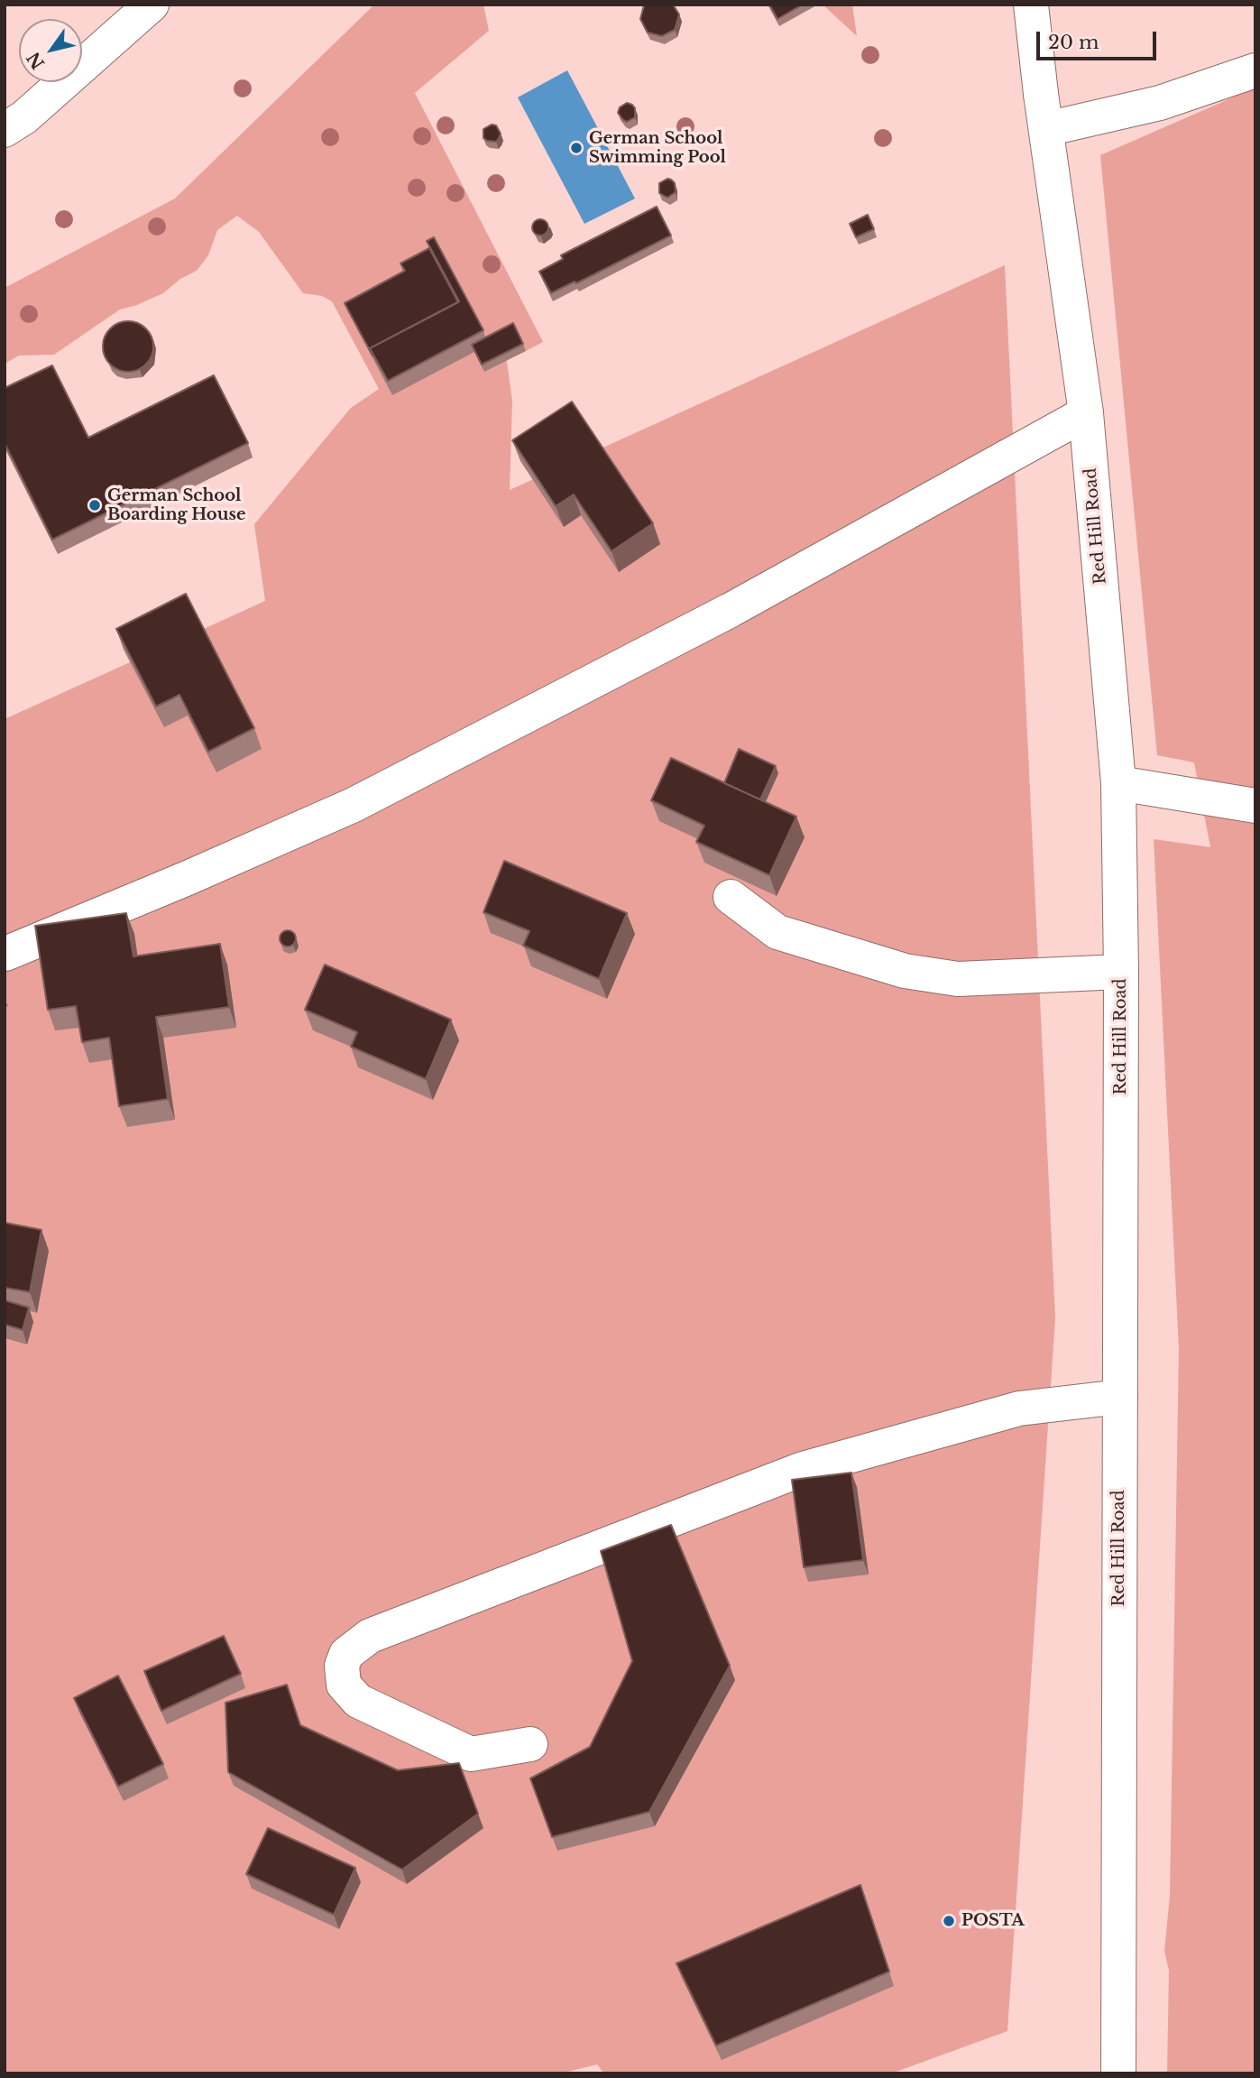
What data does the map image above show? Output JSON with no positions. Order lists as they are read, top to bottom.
{
  "streets": {
    "main road": ["Red Hill Road"]
  },
  "places": ["German School Swimming Pool", "German School Boarding House", "POSTA"],
  "scale_bar": "20 m",
  "north": "bottom left"
}
